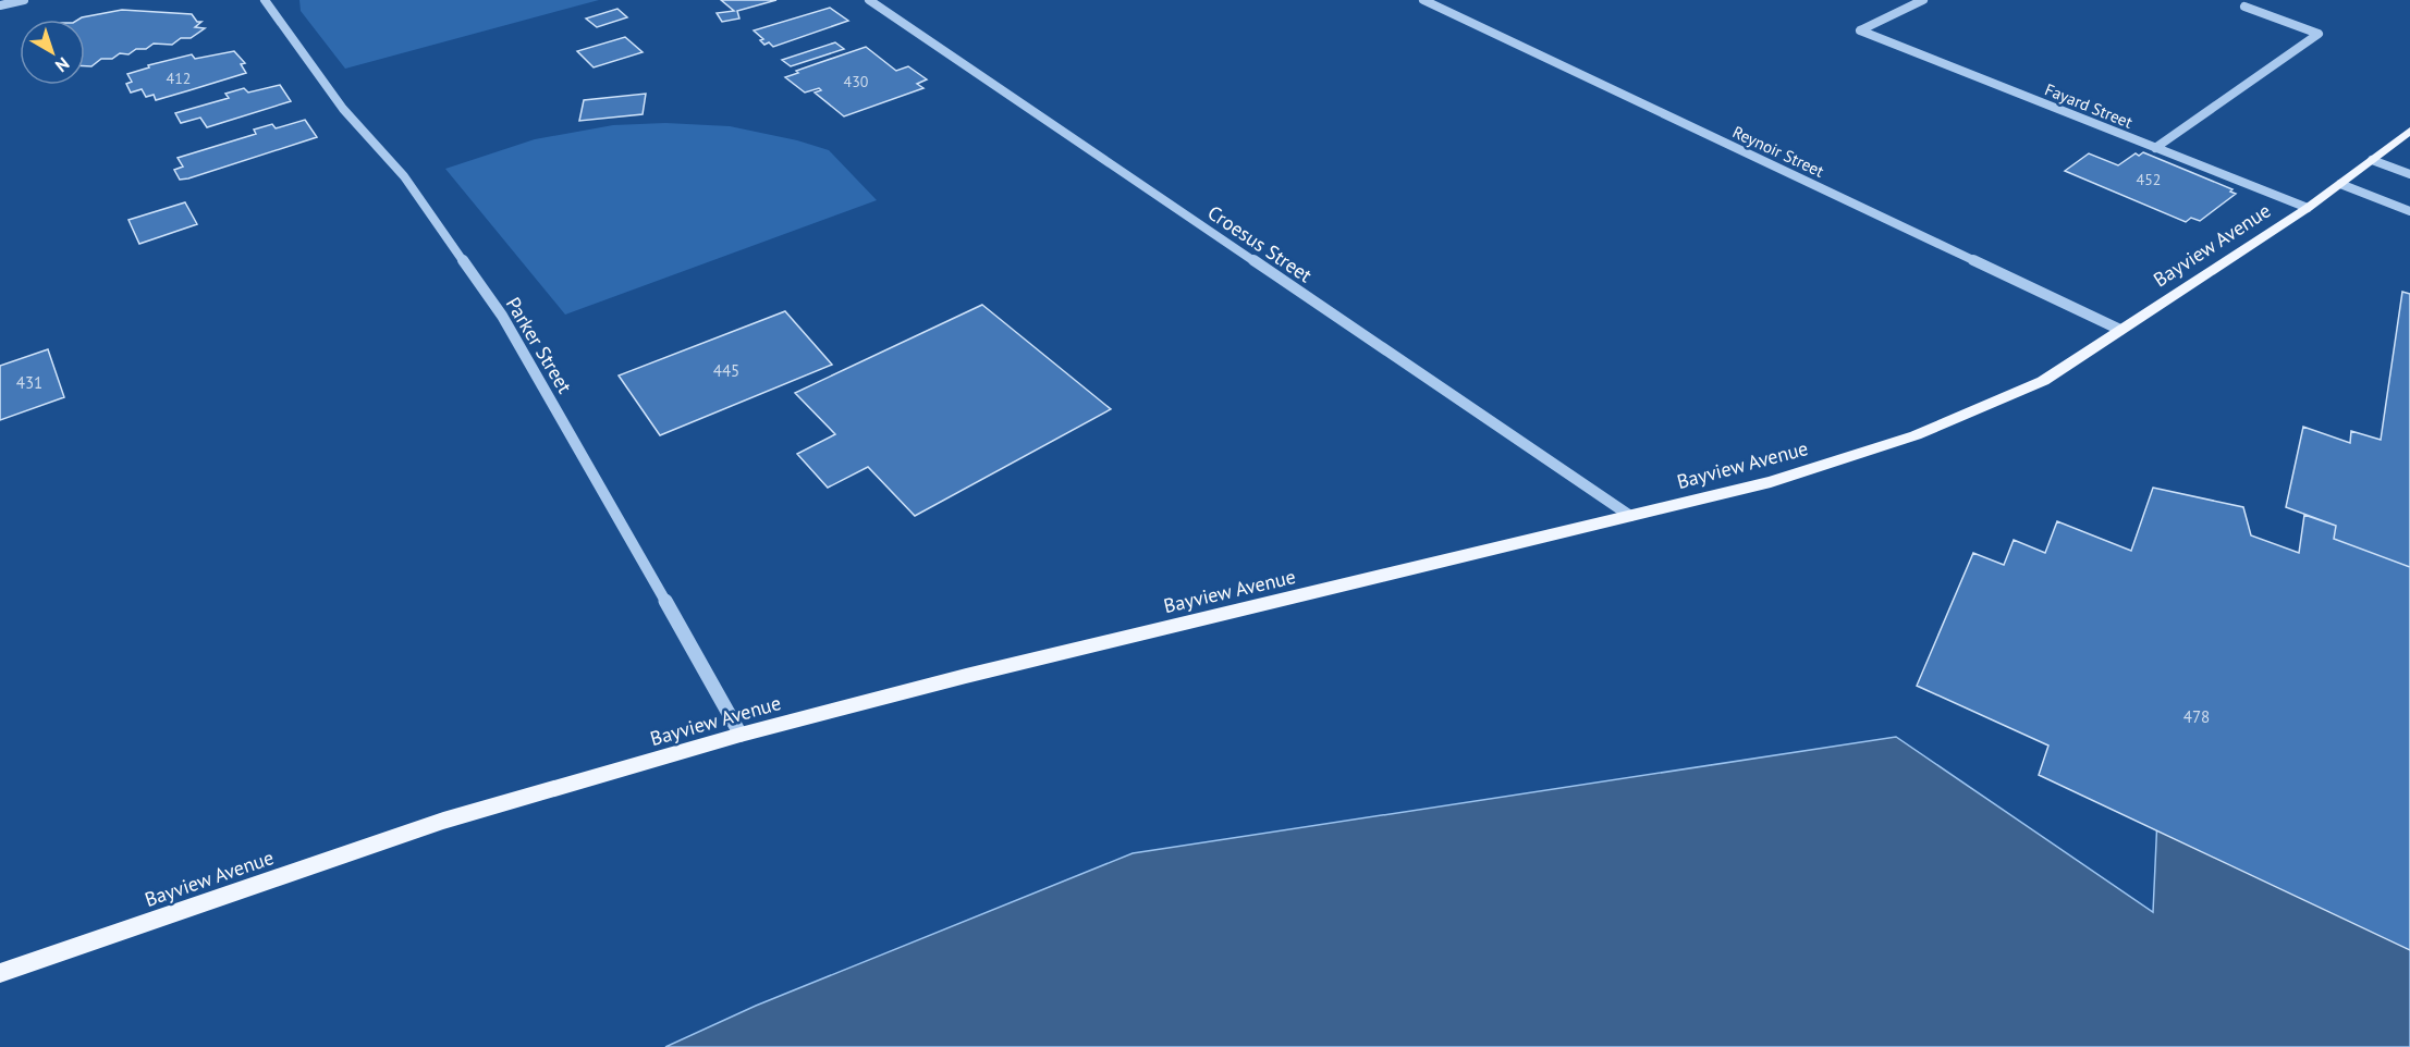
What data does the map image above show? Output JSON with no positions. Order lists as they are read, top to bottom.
{
  "streets": {
    "main road": ["Bayview Avenue"],
    "street": [
      "Fayard Street",
      "Reynoir Street",
      "Croesus Street",
      "Parker Street"
    ]
  },
  "crossings": [
    ["Fayard Street", "Bayview Avenue"],
    ["Reynoir Street", "Bayview Avenue"],
    ["Croesus Street", "Bayview Avenue"],
    ["Bayview Avenue", "Parker Street"]
  ],
  "house_numbers": [
    "412",
    "430",
    "452",
    "445",
    "431",
    "478"
  ],
  "north": "bottom right"
}
